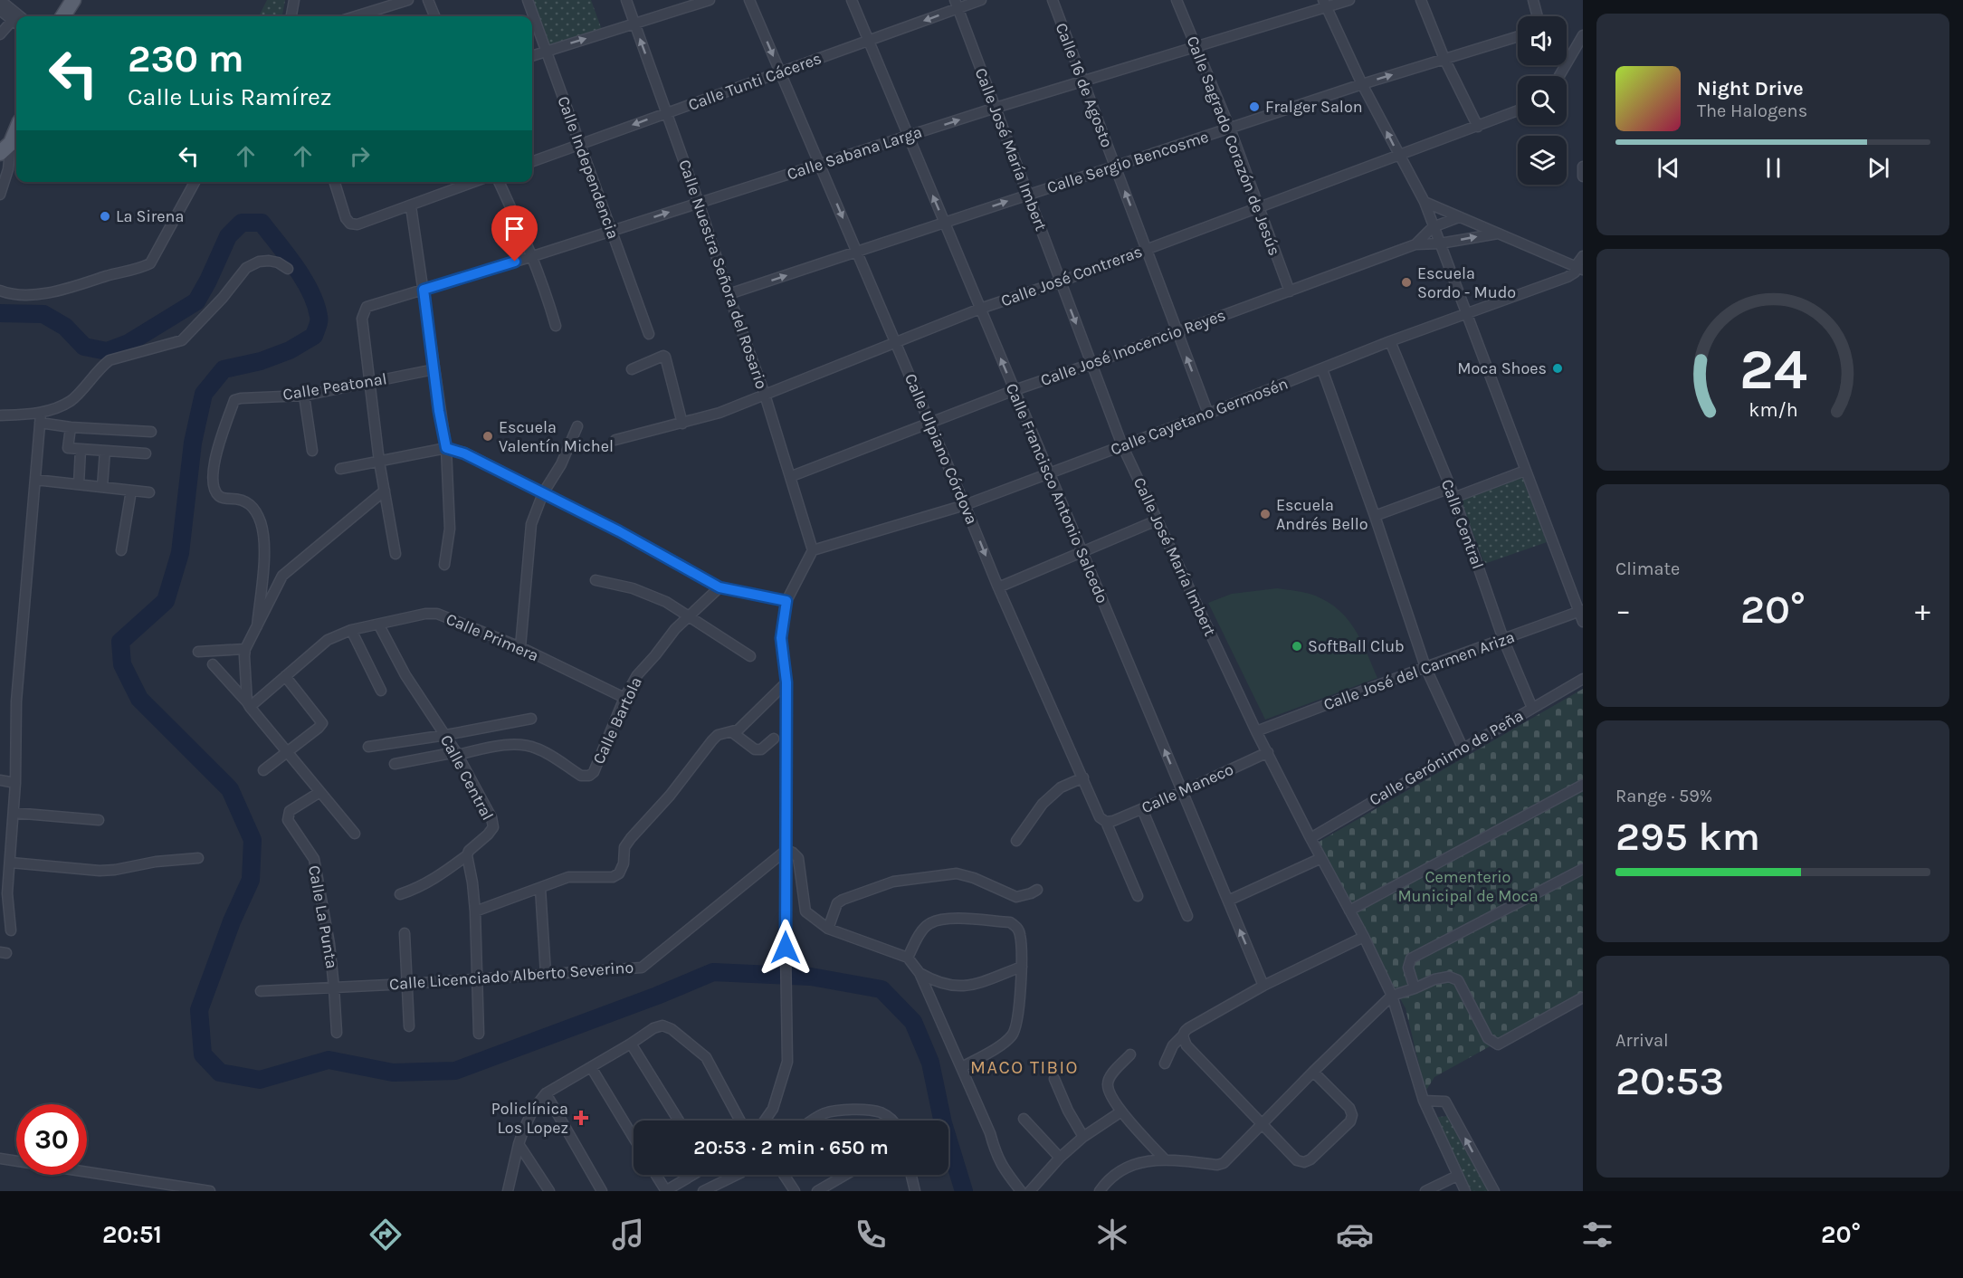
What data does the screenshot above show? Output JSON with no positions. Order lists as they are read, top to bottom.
{
  "streets": {
    "street": [
      "Calle Tunti Cáceres",
      "Calle 16 de Agosto",
      "Calle Sagrado Corazón de Jesús",
      "Calle José María Imbert",
      "Calle Sabana Larga",
      "Calle Sergio Bencosme",
      "Calle Independencia",
      "Calle Nuestra Señora del Rosario",
      "Calle José Contreras",
      "Calle José Inocencio Reyes",
      "Calle Peatonal",
      "Calle Cayetano Germosén",
      "Calle Ulpiano Córdova",
      "Calle Francisco Antonio Salcedo",
      "Calle Central",
      "Calle Primera",
      "Calle José del Carmen Ariza",
      "Calle Bartola",
      "Calle Gerónimo de Peña",
      "Calle Maneco",
      "Calle La Punta",
      "Calle Licenciado Alberto Severino"
    ]
  },
  "crossings": [
    ["Calle Tunti Cáceres", "Calle José María Imbert"],
    ["Calle Tunti Cáceres", "Calle Independencia"],
    ["Calle Tunti Cáceres", "Calle Nuestra Señora del Rosario"],
    ["Calle Tunti Cáceres", "Calle Ulpiano Córdova"],
    ["Calle Tunti Cáceres", "Calle Francisco Antonio Salcedo"],
    ["Calle 16 de Agosto", "Calle Sabana Larga"],
    ["Calle 16 de Agosto", "Calle Sergio Bencosme"],
    ["Calle 16 de Agosto", "Calle José Contreras"],
    ["Calle 16 de Agosto", "Calle José Inocencio Reyes"],
    ["Calle 16 de Agosto", "Calle Cayetano Germosén"],
    ["Calle Sagrado Corazón de Jesús", "Calle Sabana Larga"],
    ["Calle Sagrado Corazón de Jesús", "Calle Sergio Bencosme"],
    ["Calle Sagrado Corazón de Jesús", "Calle José Contreras"],
    ["Calle Sagrado Corazón de Jesús", "Calle José Inocencio Reyes"],
    ["Calle José María Imbert", "Calle Sabana Larga"],
    ["Calle José María Imbert", "Calle Sergio Bencosme"],
    ["Calle José María Imbert", "Calle José Contreras"],
    ["Calle José María Imbert", "Calle José Inocencio Reyes"],
    ["Calle José María Imbert", "Calle Cayetano Germosén"],
    ["Calle José María Imbert", "Calle José del Carmen Ariza"],
    ["Calle José María Imbert", "Calle Gerónimo de Peña"],
    ["Calle José María Imbert", "Calle Maneco"],
    ["Calle Sabana Larga", "Calle Independencia"],
    ["Calle Sabana Larga", "Calle Nuestra Señora del Rosario"],
    ["Calle Sabana Larga", "Calle Peatonal"],
    ["Calle Sabana Larga", "Calle Ulpiano Córdova"],
    ["Calle Sabana Larga", "Calle Francisco Antonio Salcedo"],
    ["Calle Sergio Bencosme", "Calle Nuestra Señora del Rosario"],
    ["Calle Sergio Bencosme", "Calle Ulpiano Córdova"],
    ["Calle Sergio Bencosme", "Calle Francisco Antonio Salcedo"],
    ["Calle Nuestra Señora del Rosario", "Calle José Contreras"],
    ["Calle Nuestra Señora del Rosario", "Calle José Inocencio Reyes"],
    ["Calle Nuestra Señora del Rosario", "Calle Cayetano Germosén"],
    ["Calle José Contreras", "Calle Ulpiano Córdova"],
    ["Calle José Contreras", "Calle Francisco Antonio Salcedo"],
    ["Calle José Inocencio Reyes", "Calle Ulpiano Córdova"],
    ["Calle José Inocencio Reyes", "Calle Francisco Antonio Salcedo"],
    ["Calle Cayetano Germosén", "Calle Ulpiano Córdova"],
    ["Calle Cayetano Germosén", "Calle Francisco Antonio Salcedo"],
    ["Calle Cayetano Germosén", "Calle Central"],
    ["Calle Ulpiano Córdova", "Calle Maneco"],
    ["Calle Francisco Antonio Salcedo", "Calle Maneco"],
    ["Calle Central", "Calle Primera"],
    ["Calle Central", "Calle José del Carmen Ariza"],
    ["Calle Central", "Calle Bartola"],
    ["Calle Central", "Calle Gerónimo de Peña"],
    ["Calle Primera", "Calle Bartola"],
    ["Calle La Punta", "Calle Licenciado Alberto Severino"]
  ],
  "one_way": [
    "Calle Tunti Cáceres",
    "Calle 16 de Agosto",
    "Calle Sergio Bencosme",
    "Calle Francisco Antonio Salcedo"
  ],
  "districts": ["MACO TIBIO"],
  "parks": ["Cementerio Municipal de Moca"],
  "places": {
    "other": [
      "Fralger Salon",
      "La Sirena",
      "Escuela Sordo - Mudo",
      "Moca Shoes",
      "Escuela Valentín Michel",
      "Escuela Andrés Bello",
      "SoftBall Club"
    ],
    "health": ["Policlínica Los Lopez"]
  },
  "page": {
    "turn": ["230 m", "Calle Luis Ramírez"],
    "song": ["Night Drive", "The Halogens"],
    "tile": [
      "Climate",
      ["Range · 59%", "295 km"],
      ["Arrival", "20:53"]
    ],
    "heat": ["−", "20°", "+"],
    "limit": "30",
    "trip": "20:53 · 2 min · 650 m",
    "tabs": ["20:51", "20°"],
    "gauge": ["24", "km/h"]
  }
}
